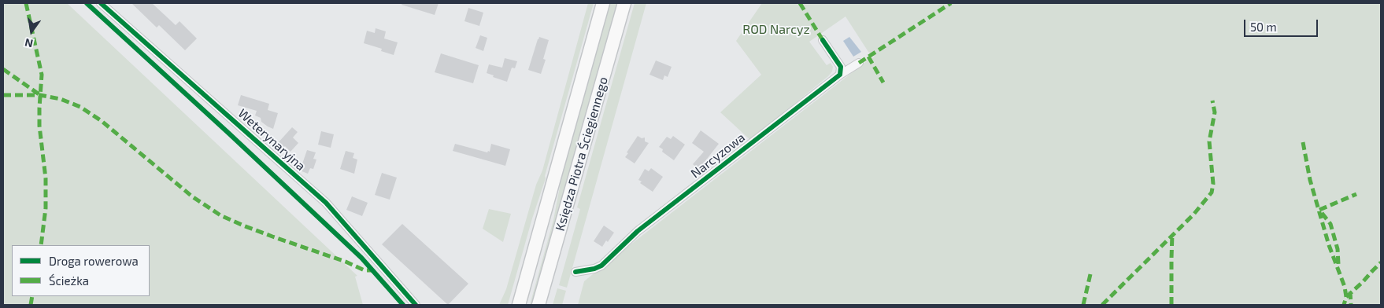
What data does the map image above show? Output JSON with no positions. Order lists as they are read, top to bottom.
{
  "streets": {
    "main road": ["Księdza Piotra Ściegiennego"],
    "street": ["Weterynaryjna", "Narcyzowa"]
  },
  "parks": ["ROD Narcyz"],
  "legend": ["Droga rowerowa", "Ścieżka"],
  "scale_bar": "50 m",
  "north": "bottom"
}
